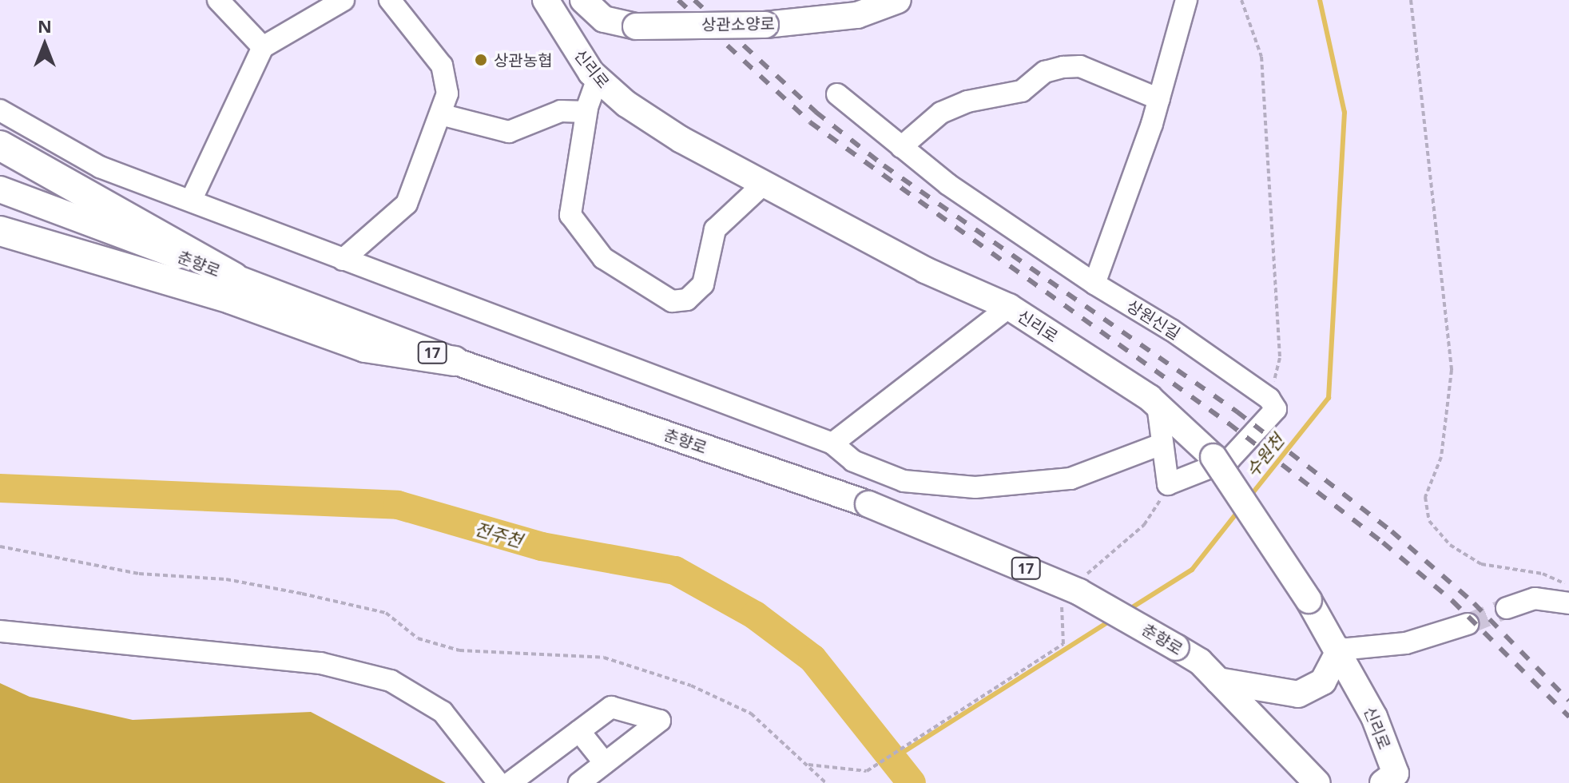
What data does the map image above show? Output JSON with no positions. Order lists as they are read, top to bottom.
{
  "streets": {
    "main road": [
      "상관소양로",
      "신리로",
      "춘향로",
      "17"
    ],
    "street": ["상원신길"]
  },
  "water": ["수원천", "전주천"],
  "places": ["상관농협"],
  "north": "top"
}
